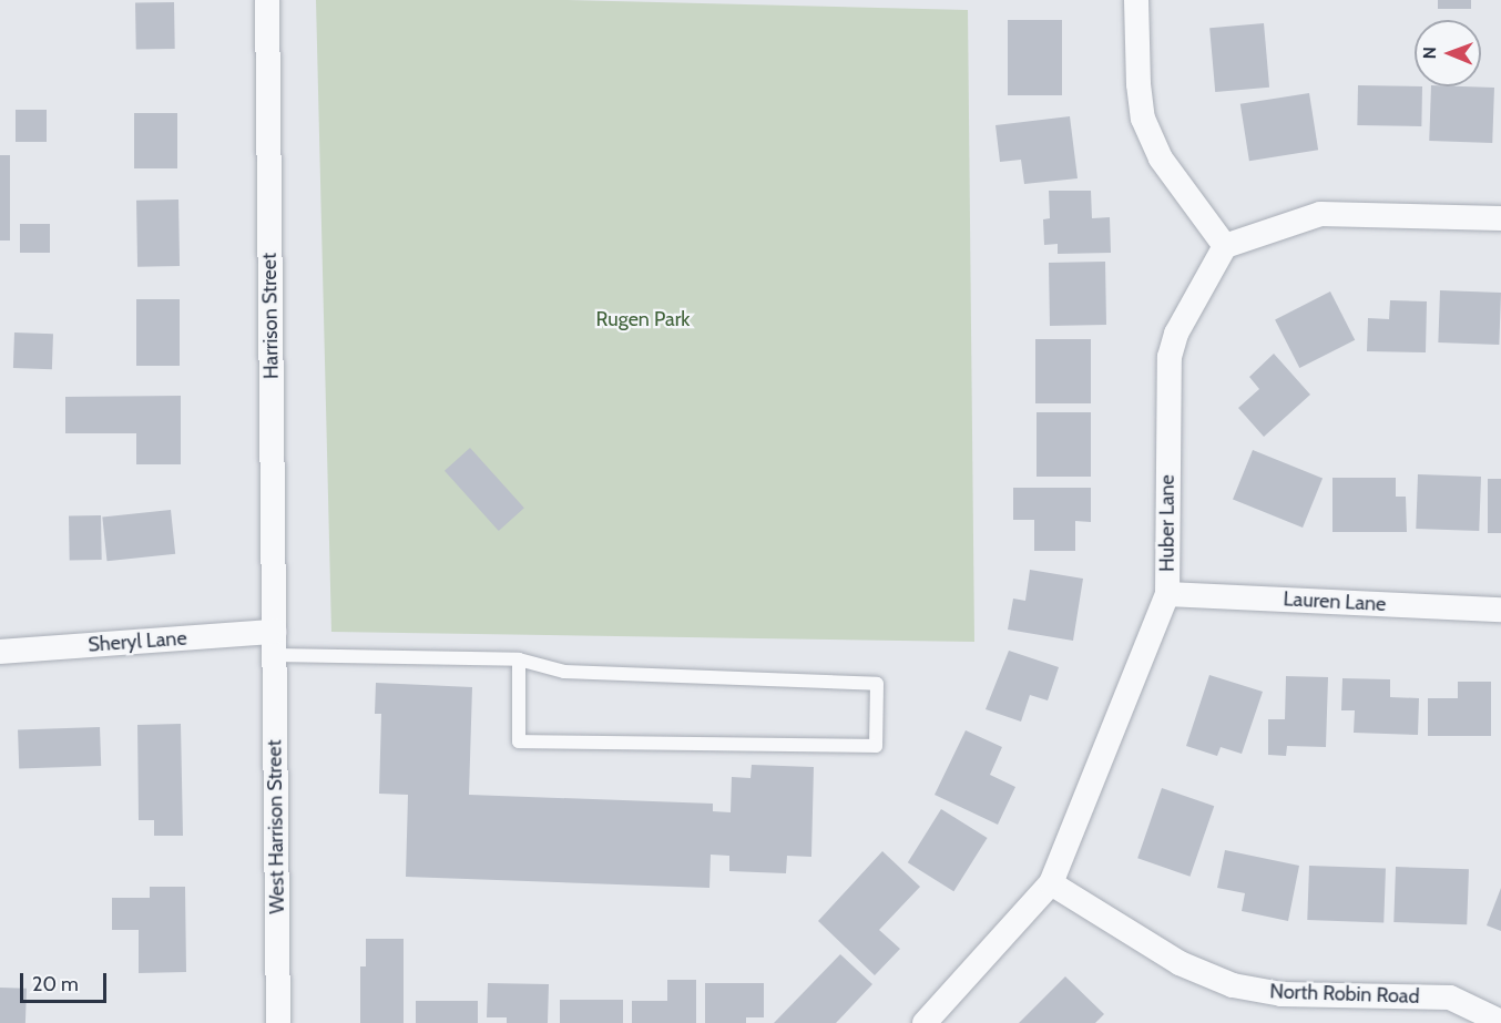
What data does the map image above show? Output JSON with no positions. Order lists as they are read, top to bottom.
{
  "streets": {
    "street": [
      "Harrison Street",
      "Huber Lane",
      "Lauren Lane",
      "Sheryl Lane",
      "West Harrison Street",
      "North Robin Road"
    ]
  },
  "crossings": [
    ["Harrison Street", "Sheryl Lane"],
    ["Harrison Street", "West Harrison Street"],
    ["Huber Lane", "Lauren Lane"],
    ["Huber Lane", "North Robin Road"],
    ["Sheryl Lane", "West Harrison Street"]
  ],
  "parks": ["Rugen Park"],
  "scale_bar": "20 m",
  "north": "left"
}
